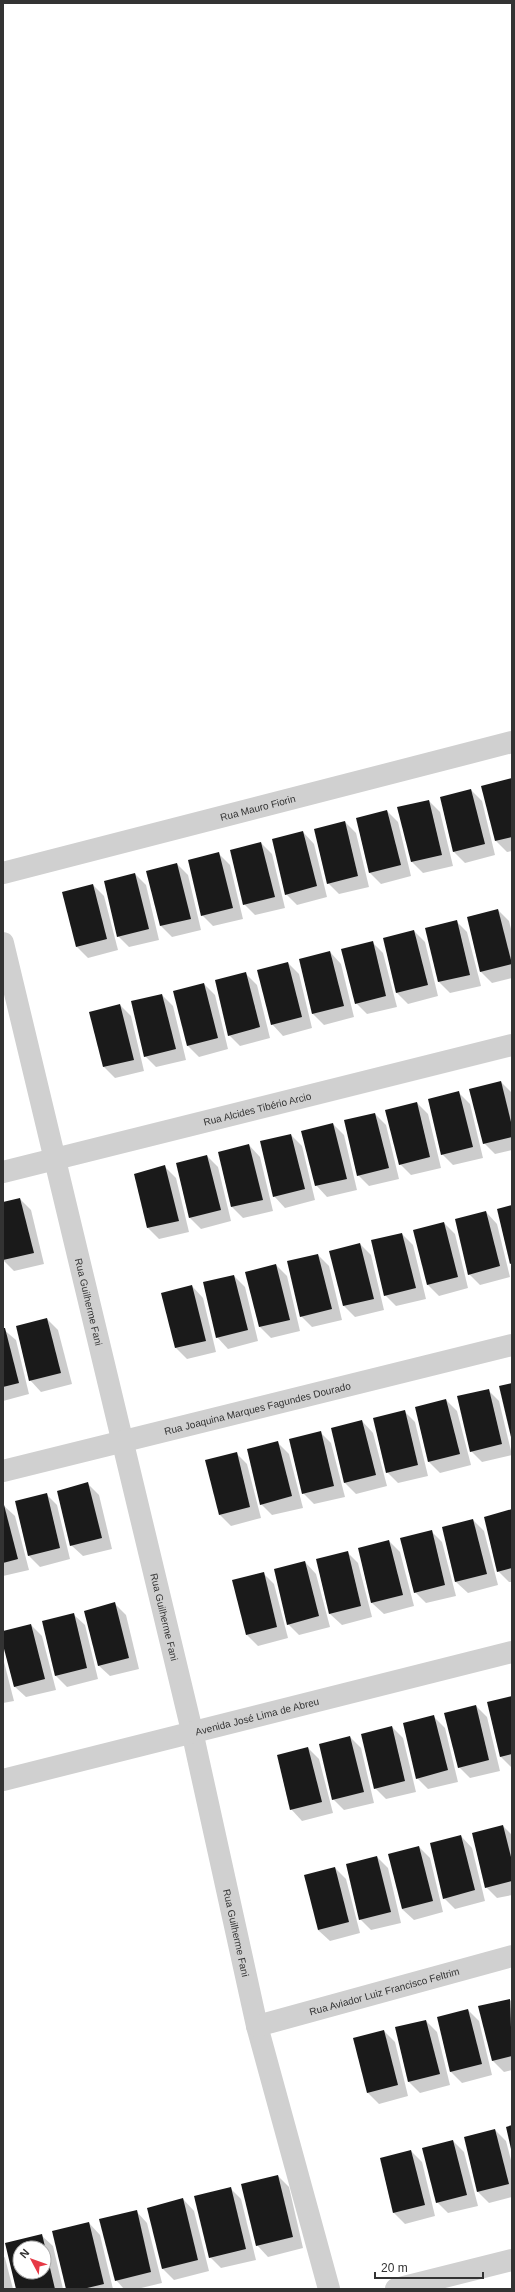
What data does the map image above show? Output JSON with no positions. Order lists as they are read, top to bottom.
{
  "streets": {
    "street": [
      "Rua Mauro Fiorin",
      "Rua Alcides Tibério Arcio",
      "Rua Guilherme Fani",
      "Rua Joaquina Marques Fagundes Dourado",
      "Avenida José Lima de Abreu",
      "Rua Aviador Luiz Francisco Feltrim"
    ]
  },
  "crossings": [
    ["Rua Alcides Tibério Arcio", "Rua Guilherme Fani"],
    ["Rua Guilherme Fani", "Rua Joaquina Marques Fagundes Dourado"],
    ["Rua Guilherme Fani", "Avenida José Lima de Abreu"],
    ["Rua Guilherme Fani", "Rua Aviador Luiz Francisco Feltrim"]
  ],
  "scale_bar": "20 m",
  "north": "top left"
}
